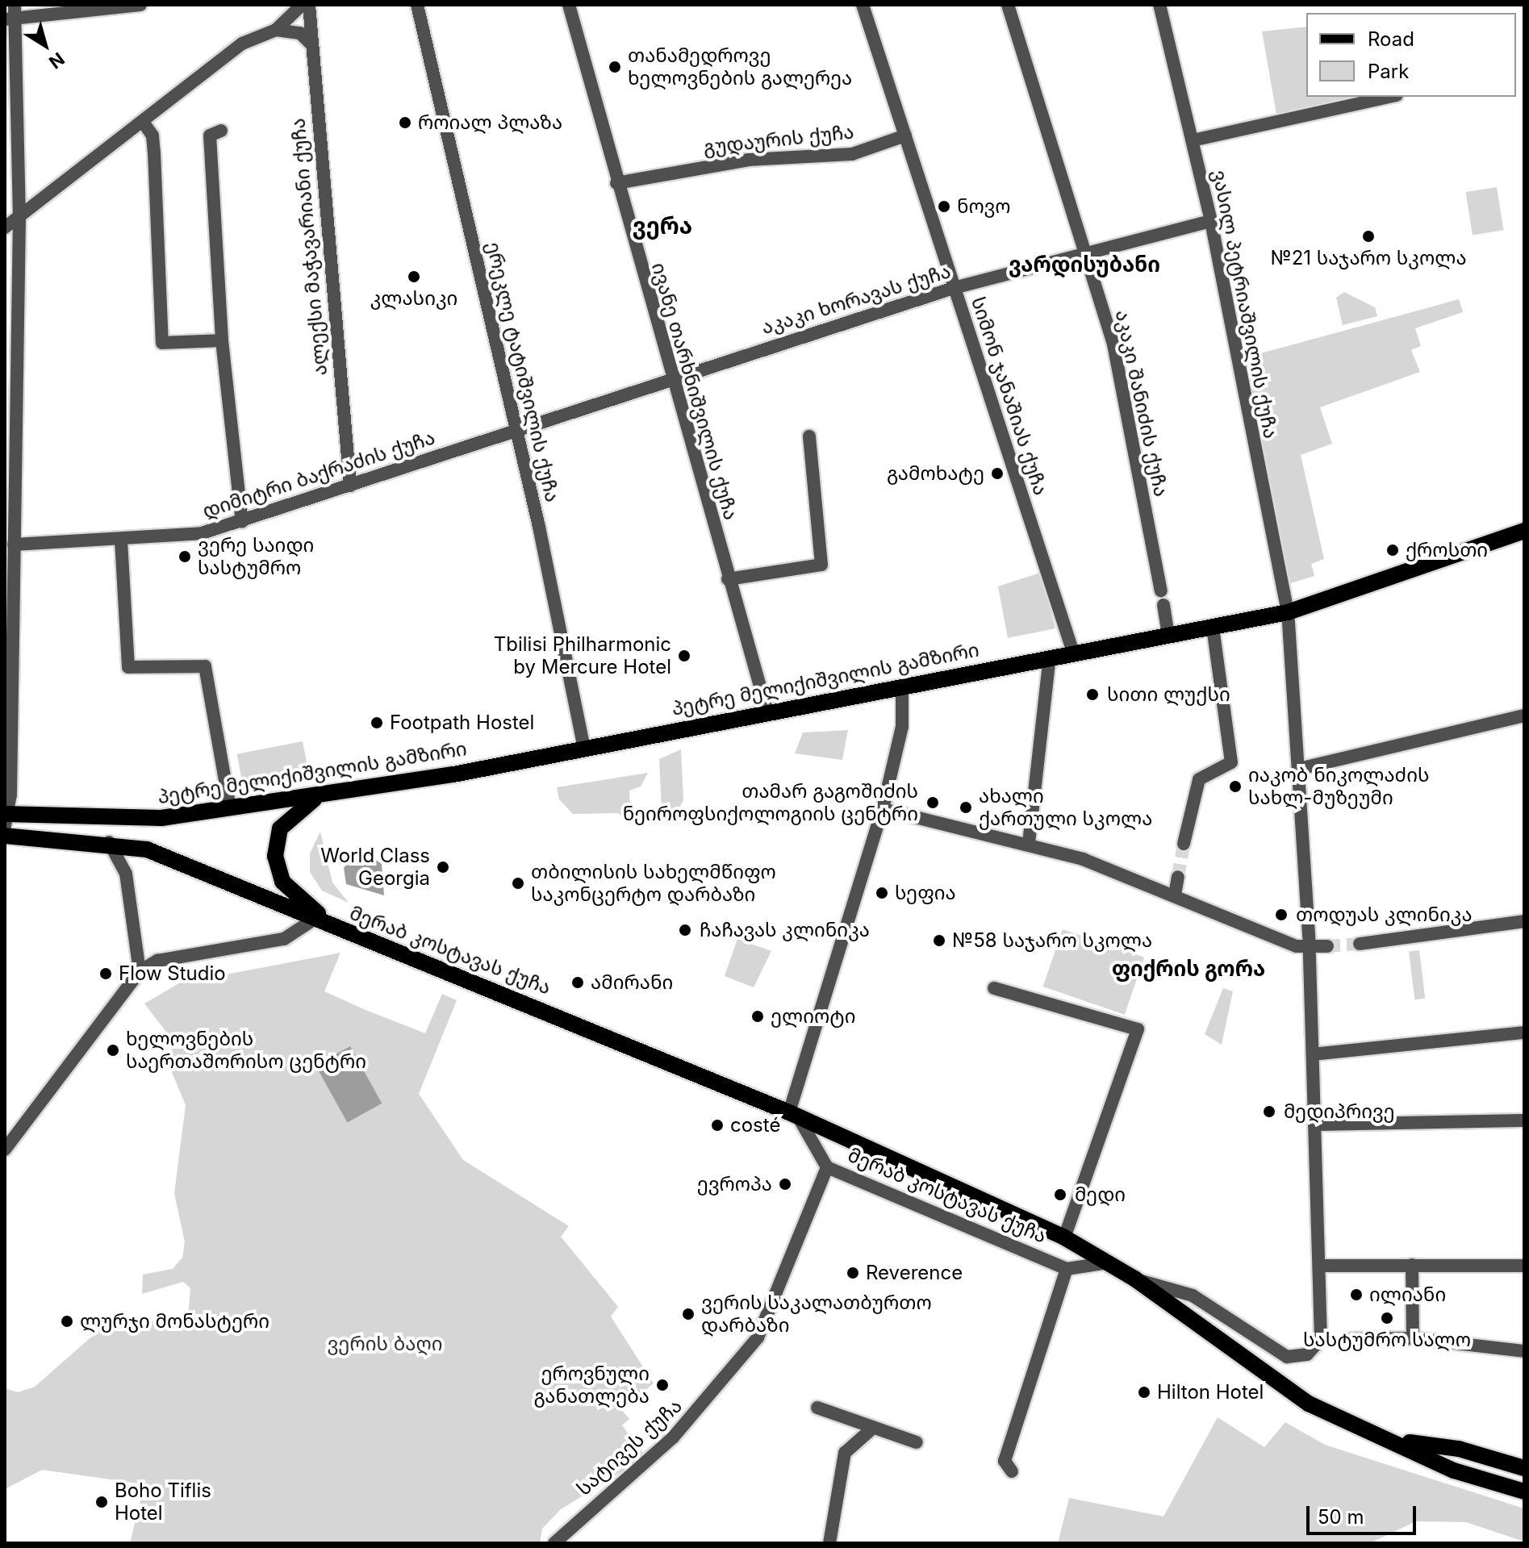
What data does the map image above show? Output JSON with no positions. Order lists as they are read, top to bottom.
{
  "streets": {
    "main road": ["პეტრე მელიქიშვილის გამზირი", "მერაბ კოსტავას ქუჩა"],
    "street": [
      "გუდაურის ქუჩა",
      "ალექსი მაჭავარიანი ქუჩა",
      "აკაკი ხორავას ქუჩა",
      "ვასილ პეტრიაშვილის ქუჩა",
      "ერეკლე ტატიშვილის ქუჩა",
      "ივანე თარხნიშვილის ქუჩა",
      "სიმონ ჯანაშიას ქუჩა",
      "აკაკი შანიძის ქუჩა",
      "დიმიტრი ბაქრაძის ქუჩა",
      "სატივეს ქუჩა"
    ]
  },
  "crossings": [
    ["გუდაურის ქუჩა", "ივანე თარხნიშვილის ქუჩა"],
    ["გუდაურის ქუჩა", "სიმონ ჯანაშიას ქუჩა"],
    ["ალექსი მაჭავარიანი ქუჩა", "დიმიტრი ბაქრაძის ქუჩა"],
    ["აკაკი ხორავას ქუჩა", "ვასილ პეტრიაშვილის ქუჩა"],
    ["აკაკი ხორავას ქუჩა", "ერეკლე ტატიშვილის ქუჩა"],
    ["აკაკი ხორავას ქუჩა", "ივანე თარხნიშვილის ქუჩა"],
    ["აკაკი ხორავას ქუჩა", "სიმონ ჯანაშიას ქუჩა"],
    ["აკაკი ხორავას ქუჩა", "აკაკი შანიძის ქუჩა"],
    ["აკაკი ხორავას ქუჩა", "დიმიტრი ბაქრაძის ქუჩა"],
    ["ვასილ პეტრიაშვილის ქუჩა", "პეტრე მელიქიშვილის გამზირი"],
    ["ერეკლე ტატიშვილის ქუჩა", "დიმიტრი ბაქრაძის ქუჩა"],
    ["ერეკლე ტატიშვილის ქუჩა", "პეტრე მელიქიშვილის გამზირი"],
    ["ივანე თარხნიშვილის ქუჩა", "პეტრე მელიქიშვილის გამზირი"],
    ["სიმონ ჯანაშიას ქუჩა", "პეტრე მელიქიშვილის გამზირი"],
    ["მერაბ კოსტავას ქუჩა", "სატივეს ქუჩა"]
  ],
  "districts": ["ვერა", "ვარდისუბანი", "ფიქრის გორა"],
  "parks": ["ვერის ბაღი"],
  "places": [
    "თანამედროვე ხელოვნების გალერეა",
    "როიალ პლაზა",
    "ნოვო",
    "№21 საჯარო სკოლა",
    "კლასიკი",
    "გამოხატე",
    "ქროსთი",
    "ვერე საიდი სასტუმრო",
    "Tbilisi Philharmonic by Mercure Hotel",
    "სითი ლუქსი",
    "Footpath Hostel",
    "იაკობ ნიკოლაძის სახლ-მუზეუმი",
    "თამარ გაგოშიძის ნეიროფსიქოლოგიის ცენტრი",
    "ახალი ქართული სკოლა",
    "World Class Georgia",
    "თბილისის სახელმწიფო საკონცერტო დარბაზი",
    "სეფია",
    "თოდუას კლინიკა",
    "ჩაჩავას კლინიკა",
    "№58 საჯარო სკოლა",
    "Flow Studio",
    "ამირანი",
    "ელიოტი",
    "ხელოვნების საერთაშორისო ცენტრი",
    "მედიპრივე",
    "costé",
    "ევროპა",
    "მედი",
    "Reverence",
    "ილიანი",
    "ვერის საკალათბურთო დარბაზი",
    "სასტუმრო სალო",
    "ლურჯი მონასტერი",
    "ეროვნული განათლება",
    "Hilton Hotel",
    "Boho Tiflis Hotel"
  ],
  "legend": ["Road", "Park"],
  "scale_bar": "50 m",
  "north": "bottom right"
}
